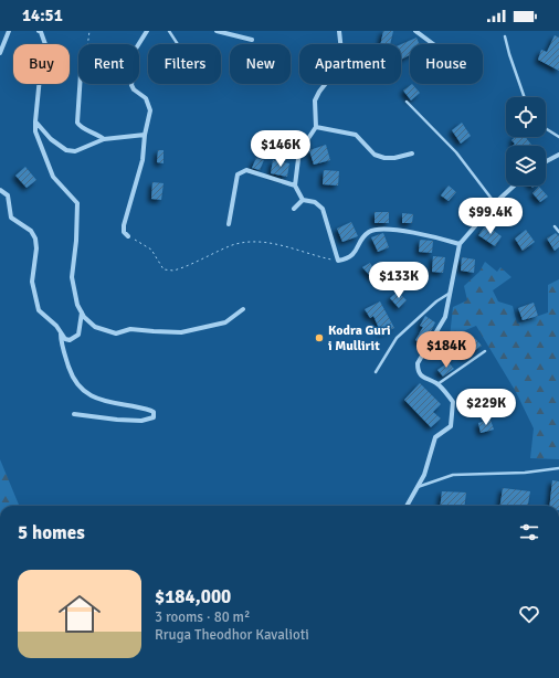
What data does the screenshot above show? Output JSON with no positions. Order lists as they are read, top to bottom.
{
  "places": ["Kodra Guri i Mullirit"],
  "page": {
    "status": "14:51",
    "chip": [
      "Buy",
      "Rent",
      "Filters",
      "New",
      "Apartment",
      "House"
    ],
    "price": [
      "$146K",
      "$99.4K",
      "$133K",
      "$184K",
      "$229K"
    ],
    "heading": "5 homes",
    "list": [
      {
        "name": "$184,000",
        "note": "3 rooms · 80 m² · Rruga Theodhor Kavalioti"
      }
    ]
  }
}
